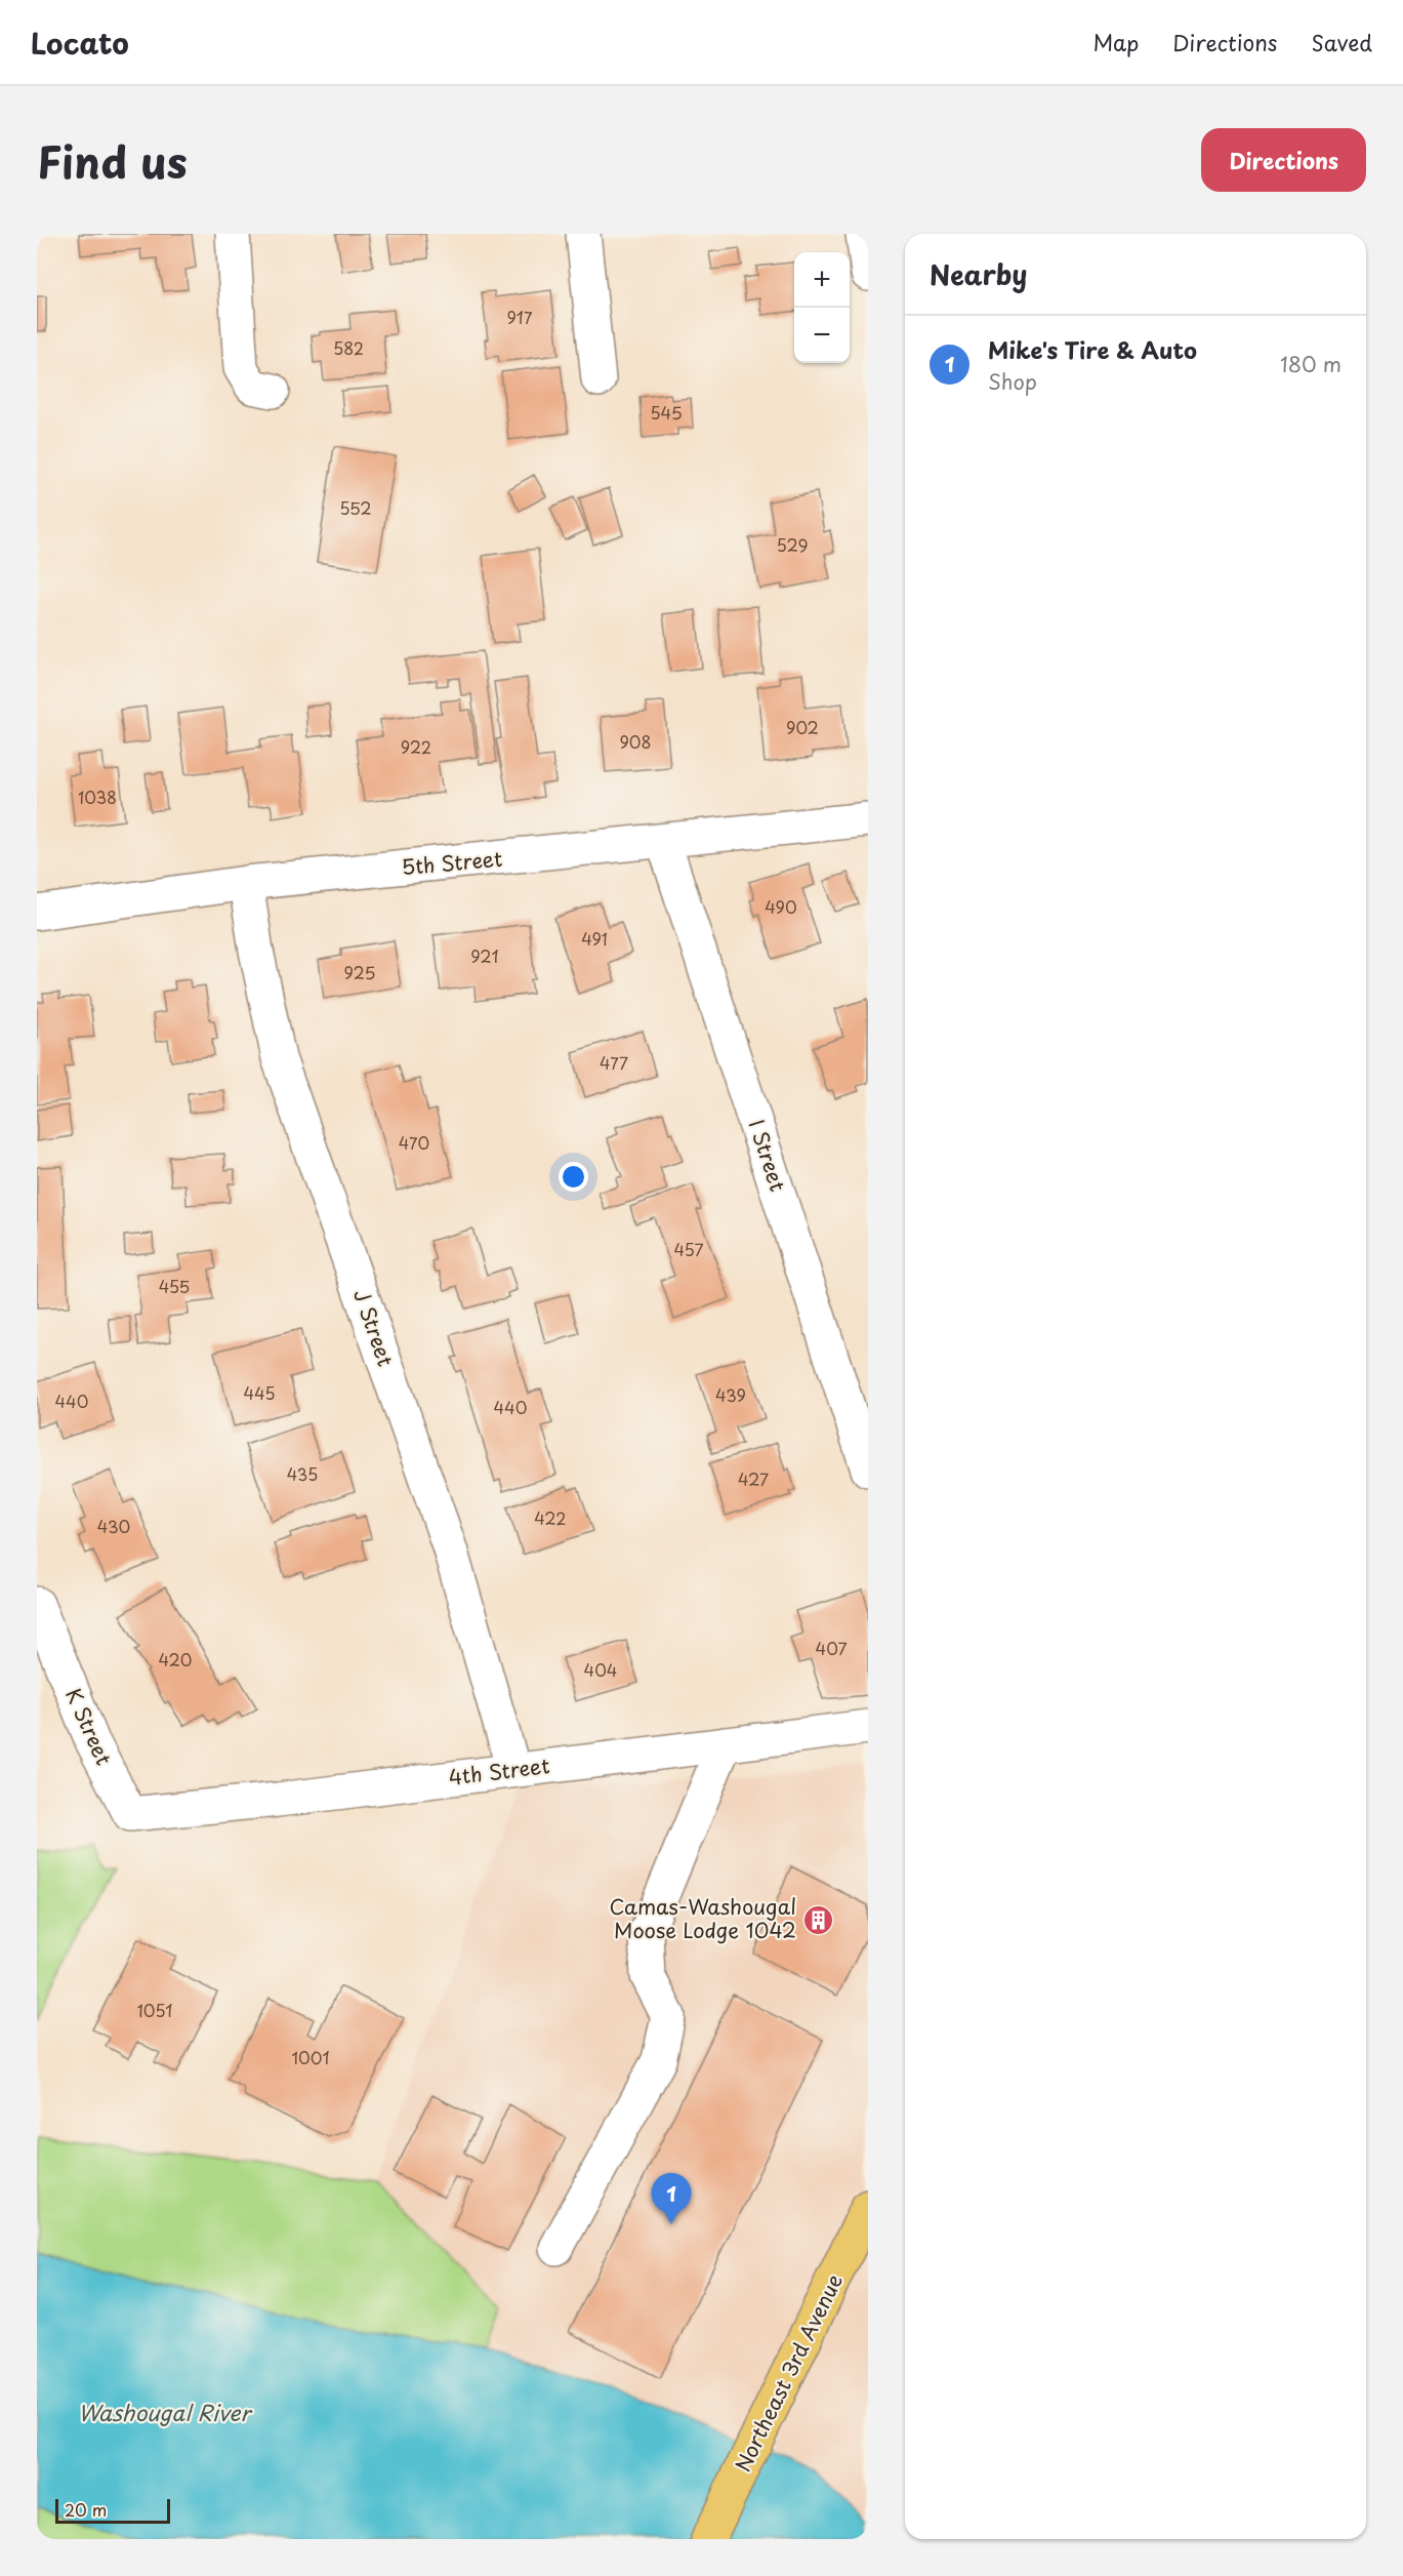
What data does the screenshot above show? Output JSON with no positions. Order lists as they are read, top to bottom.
{
  "streets": {
    "main road": ["Northeast 3rd Avenue"],
    "street": [
      "5th Street",
      "I Street",
      "J Street",
      "K Street",
      "4th Street"
    ]
  },
  "crossings": [
    ["5th Street", "I Street"],
    ["5th Street", "J Street"],
    ["J Street", "4th Street"],
    ["K Street", "4th Street"]
  ],
  "water": ["Washougal River"],
  "places": {
    "building": ["Camas-Washougal Moose Lodge 1042"]
  },
  "house_numbers": [
    "917",
    "582",
    "545",
    "552",
    "529",
    "902",
    "908",
    "922",
    "1038",
    "490",
    "491",
    "921",
    "925",
    "477",
    "470",
    "457",
    "455",
    "445",
    "439",
    "440",
    "440",
    "435",
    "427",
    "422",
    "430",
    "407",
    "420",
    "404",
    "1051",
    "1001"
  ],
  "scale_bar": "20 m",
  "page": {
    "header": "Locato",
    "nav": ["Map", "Directions", "Saved"],
    "title": "Find us",
    "buttons": "Directions",
    "heading": "Nearby",
    "map_buttons": ["+", "−"],
    "list": [
      {
        "mark": "1",
        "name": "Mike's Tire & Auto",
        "note": "Shop",
        "value": "180 m"
      }
    ],
    "pins": "1",
    "scale": "20 m"
  }
}
